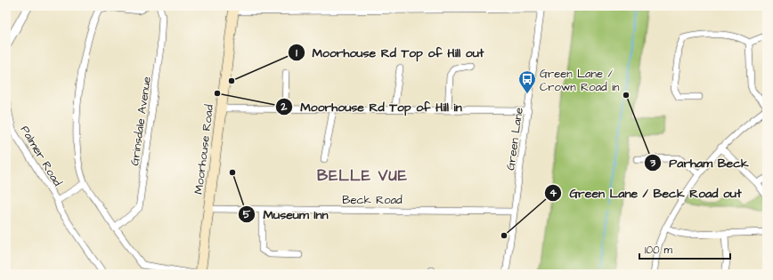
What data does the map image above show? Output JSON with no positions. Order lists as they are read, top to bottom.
{
  "streets": {
    "main road": ["Moorhouse Road"],
    "street": [
      "Grinsdale Avenue",
      "Green Lane",
      "Palmer Road",
      "Beck Road"
    ]
  },
  "crossings": [
    ["Green Lane", "Beck Road"],
    ["Moorhouse Road", "Beck Road"]
  ],
  "districts": ["BELLE VUE"],
  "places": {
    "other": [
      "Moorhouse Rd Top of Hill out",
      "Moorhouse Rd Top of Hill in",
      "Parham Beck",
      "Museum Inn",
      "Green Lane / Beck Road out"
    ],
    "bus stop": ["Green Lane / Crown Road in"]
  },
  "scale_bar": "100 m"
}
